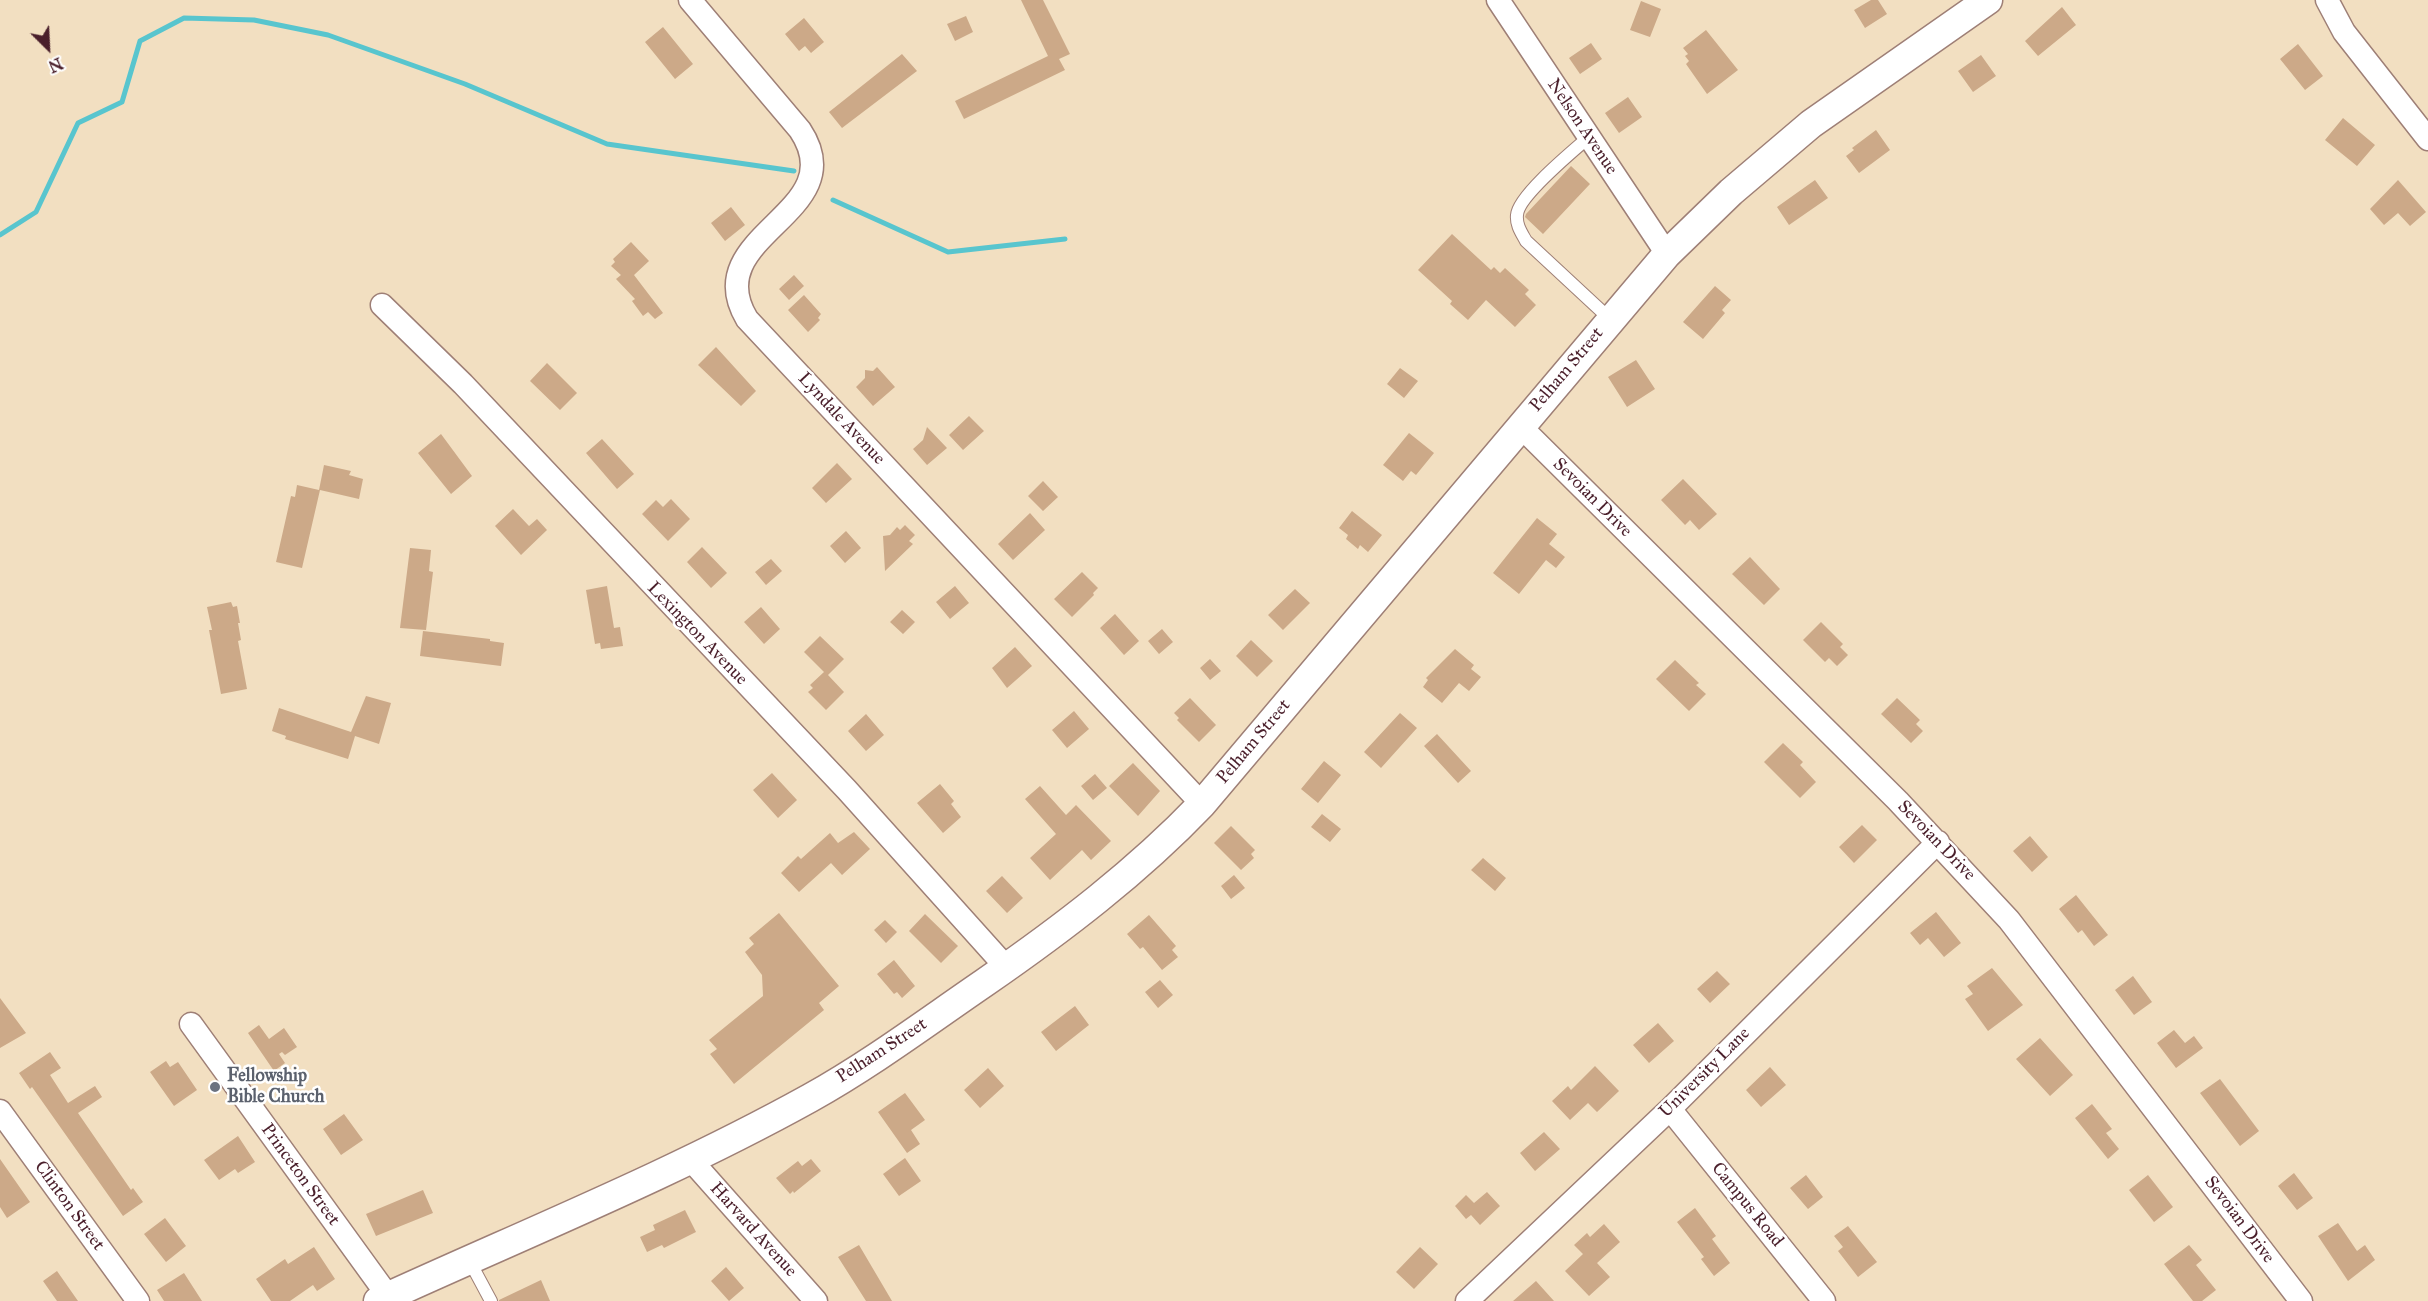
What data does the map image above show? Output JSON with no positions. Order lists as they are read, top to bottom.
{
  "streets": {
    "street": [
      "Nelson Avenue",
      "Pelham Street",
      "Lyndale Avenue",
      "Sevoian Drive",
      "Lexington Avenue",
      "University Lane",
      "Princeton Street",
      "Campus Road",
      "Clinton Street",
      "Harvard Avenue"
    ]
  },
  "crossings": [
    ["Nelson Avenue", "Pelham Street"],
    ["Pelham Street", "Lyndale Avenue"],
    ["Pelham Street", "Sevoian Drive"],
    ["Pelham Street", "Lexington Avenue"],
    ["Pelham Street", "Princeton Street"],
    ["Pelham Street", "Harvard Avenue"],
    ["Sevoian Drive", "University Lane"],
    ["University Lane", "Campus Road"]
  ],
  "places": ["Fellowship Bible Church"],
  "north": "bottom right"
}
